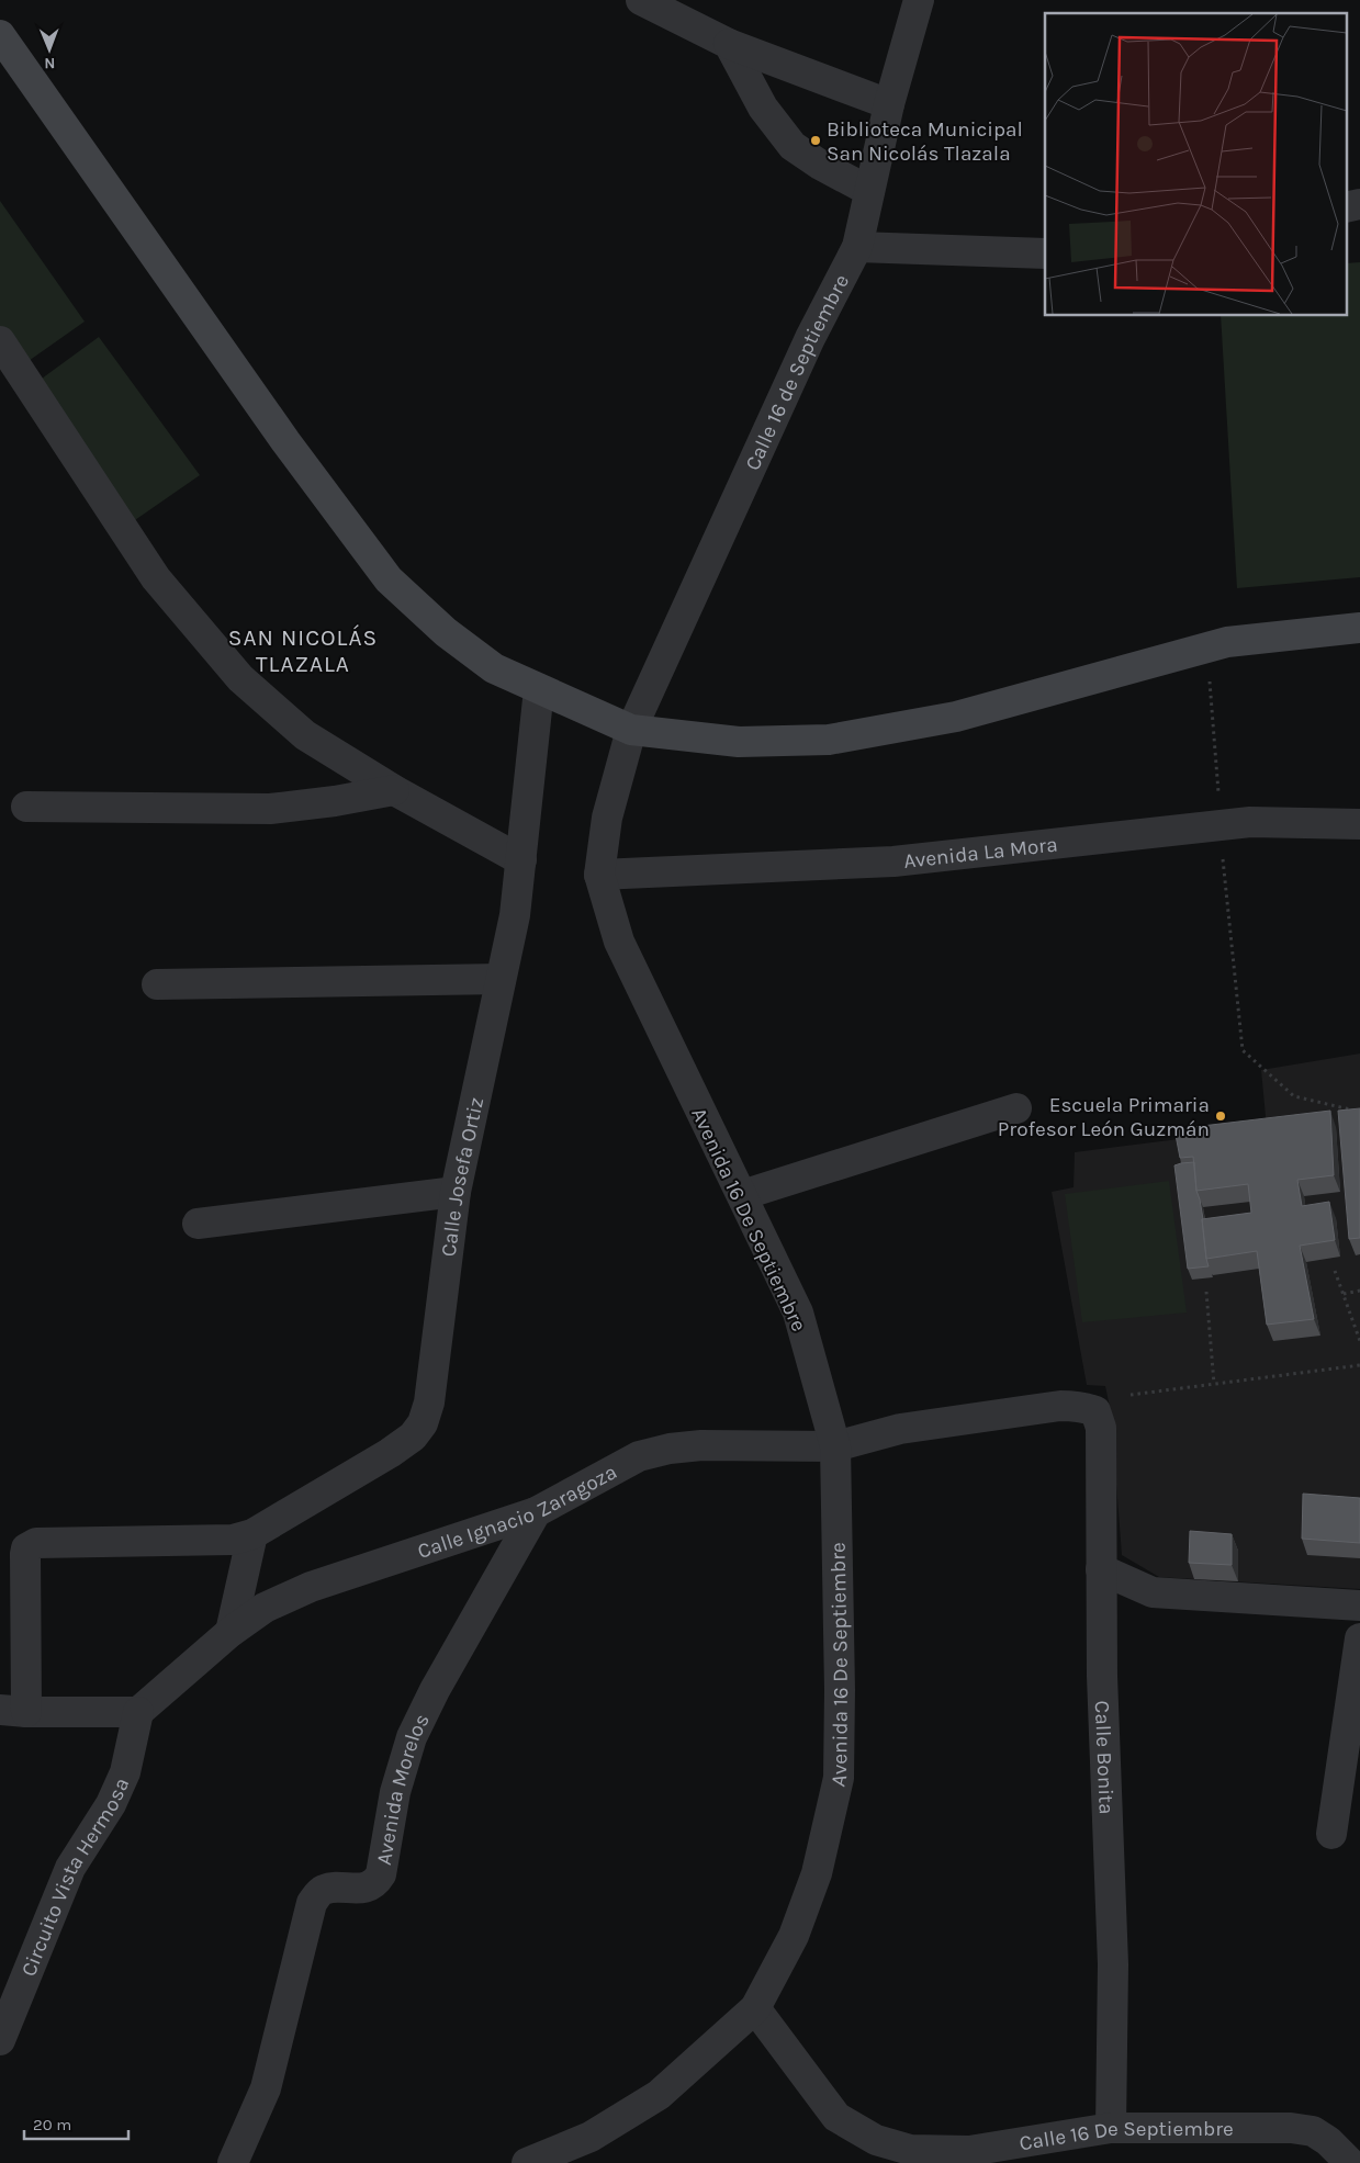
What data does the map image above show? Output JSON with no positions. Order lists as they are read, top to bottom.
{
  "streets": {
    "street": [
      "Calle 16 de Septiembre",
      "Avenida La Mora",
      "Calle Josefa Ortiz",
      "Avenida 16 De Septiembre",
      "Calle Ignacio Zaragoza",
      "Calle Bonita",
      "Avenida Morelos",
      "Circuito Vista Hermosa",
      "Calle 16 De Septiembre"
    ]
  },
  "crossings": [
    ["Calle 16 de Septiembre", "Avenida 16 De Septiembre"],
    ["Avenida La Mora", "Avenida 16 De Septiembre"],
    ["Avenida 16 De Septiembre", "Calle Ignacio Zaragoza"],
    ["Avenida 16 De Septiembre", "Calle 16 De Septiembre"],
    ["Calle Ignacio Zaragoza", "Calle Bonita"],
    ["Calle Ignacio Zaragoza", "Avenida Morelos"],
    ["Calle Ignacio Zaragoza", "Circuito Vista Hermosa"],
    ["Calle Bonita", "Calle 16 De Septiembre"]
  ],
  "districts": ["SAN NICOLÁS TLAZALA"],
  "places": ["Biblioteca Municipal San Nicolás Tlazala", "Escuela Primaria Profesor León Guzmán"],
  "scale_bar": "20 m",
  "north": "bottom"
}
